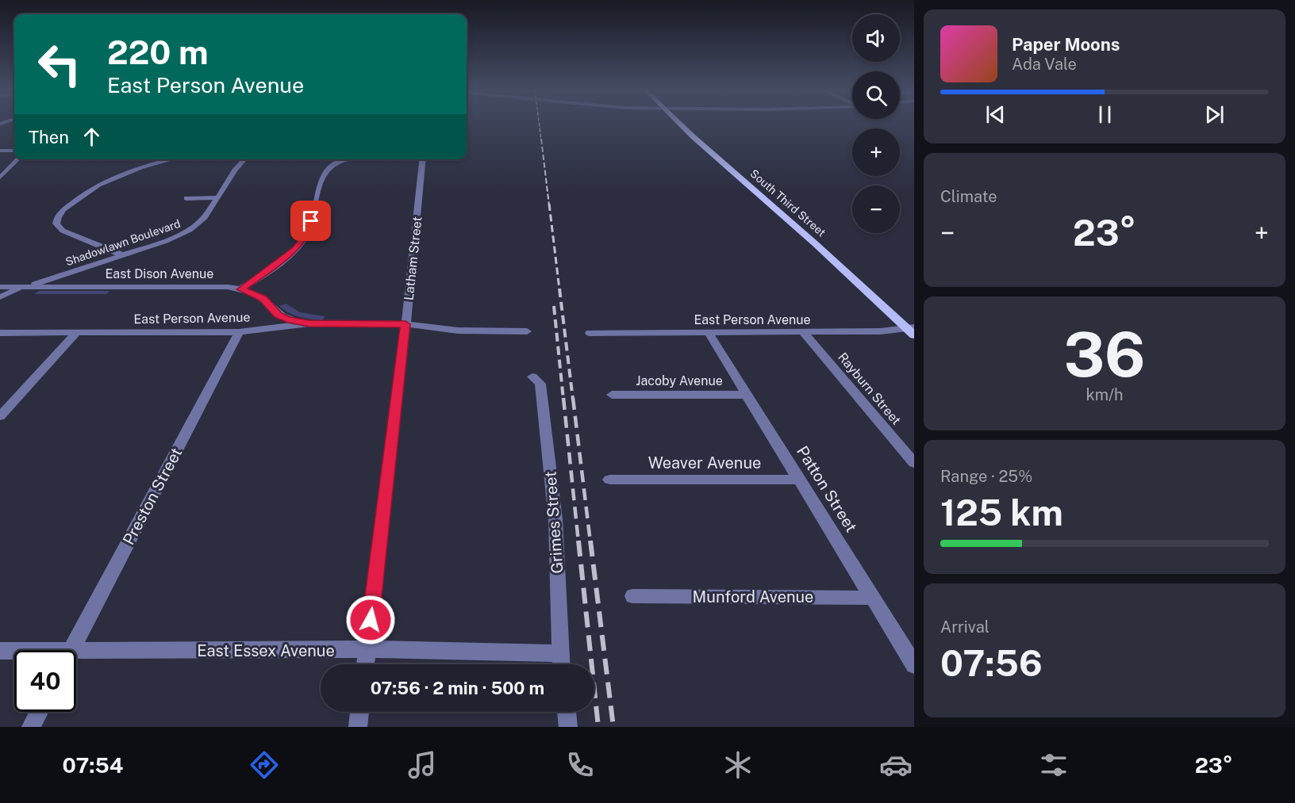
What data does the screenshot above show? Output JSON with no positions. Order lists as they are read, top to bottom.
{
  "streets": {
    "main road": ["South Third Street"],
    "street": [
      "Shadowlawn Boulevard",
      "Latham Street",
      "East Dison Avenue",
      "East Person Avenue",
      "Jacoby Avenue",
      "Rayburn Street",
      "Weaver Avenue",
      "Patton Street",
      "Preston Street",
      "Grimes Street",
      "Munford Avenue",
      "East Essex Avenue"
    ]
  },
  "crossings": [
    ["South Third Street", "East Person Avenue"],
    ["Shadowlawn Boulevard", "East Dison Avenue"],
    ["Latham Street", "East Person Avenue"],
    ["Latham Street", "East Essex Avenue"],
    ["East Dison Avenue", "East Person Avenue"],
    ["East Person Avenue", "Rayburn Street"],
    ["East Person Avenue", "Patton Street"],
    ["East Person Avenue", "Preston Street"],
    ["Jacoby Avenue", "Patton Street"],
    ["Weaver Avenue", "Patton Street"],
    ["Patton Street", "Munford Avenue"],
    ["Grimes Street", "East Essex Avenue"]
  ],
  "page": {
    "map_buttons": ["+", "−"],
    "turn": ["220 m", "East Person Avenue"],
    "song": ["Paper Moons", "Ada Vale"],
    "then": "Then",
    "tile": [
      "Climate",
      ["36", "km/h"],
      ["Range · 25%", "125 km"],
      ["Arrival", "07:56"]
    ],
    "heat": ["−", "23°", "+"],
    "limit": "40",
    "trip": "07:56 · 2 min · 500 m",
    "tabs": ["07:54", "23°"]
  }
}
